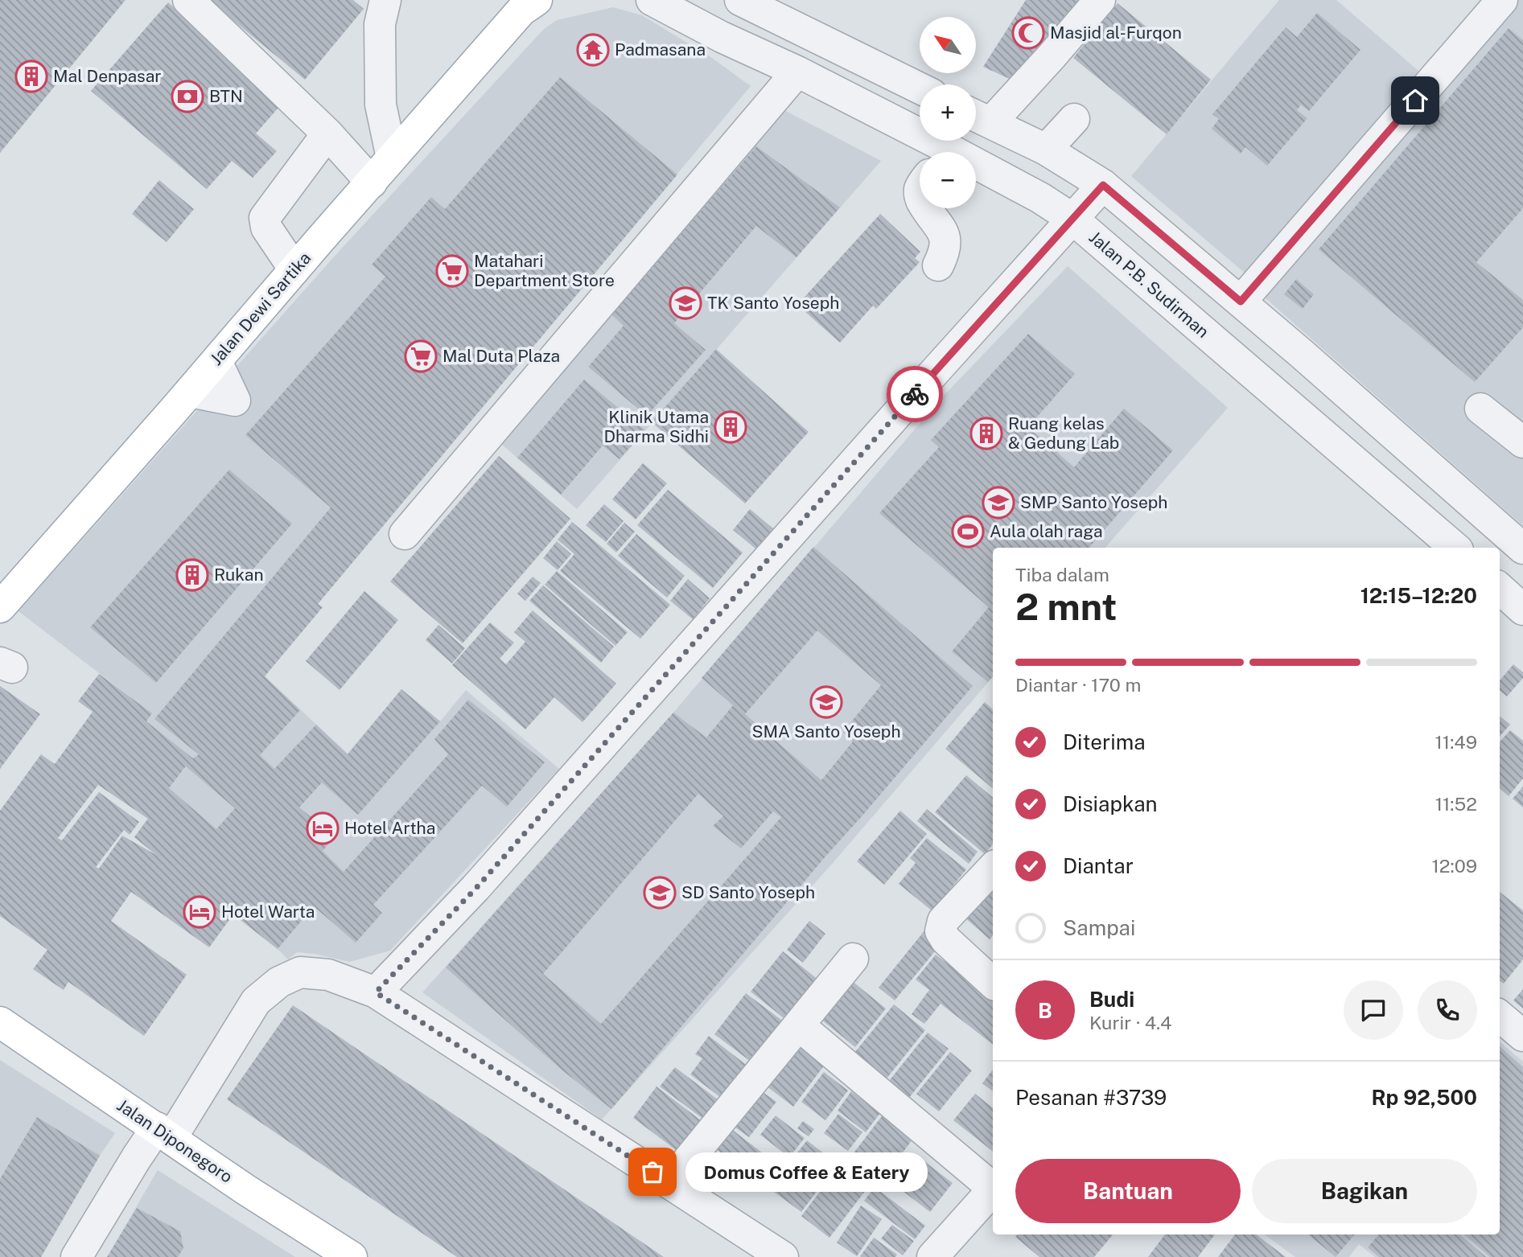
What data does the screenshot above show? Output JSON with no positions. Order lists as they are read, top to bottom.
{
  "streets": {
    "main road": ["Jalan Dewi Sartika", "Jalan Diponegoro"],
    "street": ["Jalan P.B. Sudirman"]
  },
  "places": {
    "mosque": ["Masjid al-Furqon"],
    "temple": ["Padmasana"],
    "building": [
      "Mal Denpasar",
      "Klinik Utama Dharma Sidhi",
      "Ruang kelas & Gedung Lab",
      "Rukan"
    ],
    "bank": ["BTN"],
    "supermarket": ["Matahari Department Store", "Mal Duta Plaza"],
    "school or university": [
      "TK Santo Yoseph",
      "SMP Santo Yoseph",
      "SMA Santo Yoseph",
      "SD Santo Yoseph"
    ],
    "sports": ["Aula olah raga"],
    "hotel": ["Hotel Artha", "Hotel Warta"],
    "other": ["Domus Coffee & Eatery"]
  },
  "north": "top left",
  "page": {
    "map_buttons": ["+", "−"],
    "heading": ["2 mnt", "Tiba dalam", "12:15–12:20"],
    "panel": [
      "Budi",
      "Kurir · 4.4",
      "Pesanan #3739",
      "Rp 92,500"
    ],
    "bar": "Diantar · 170 m",
    "list": [
      ["Diterima", "11:49"],
      ["Disiapkan", "11:52"],
      ["Diantar", "12:09"],
      "Sampai"
    ],
    "round": "B",
    "buttons": ["Bantuan", "Bagikan"],
    "bubble": "Domus Coffee & Eatery"
  }
}
